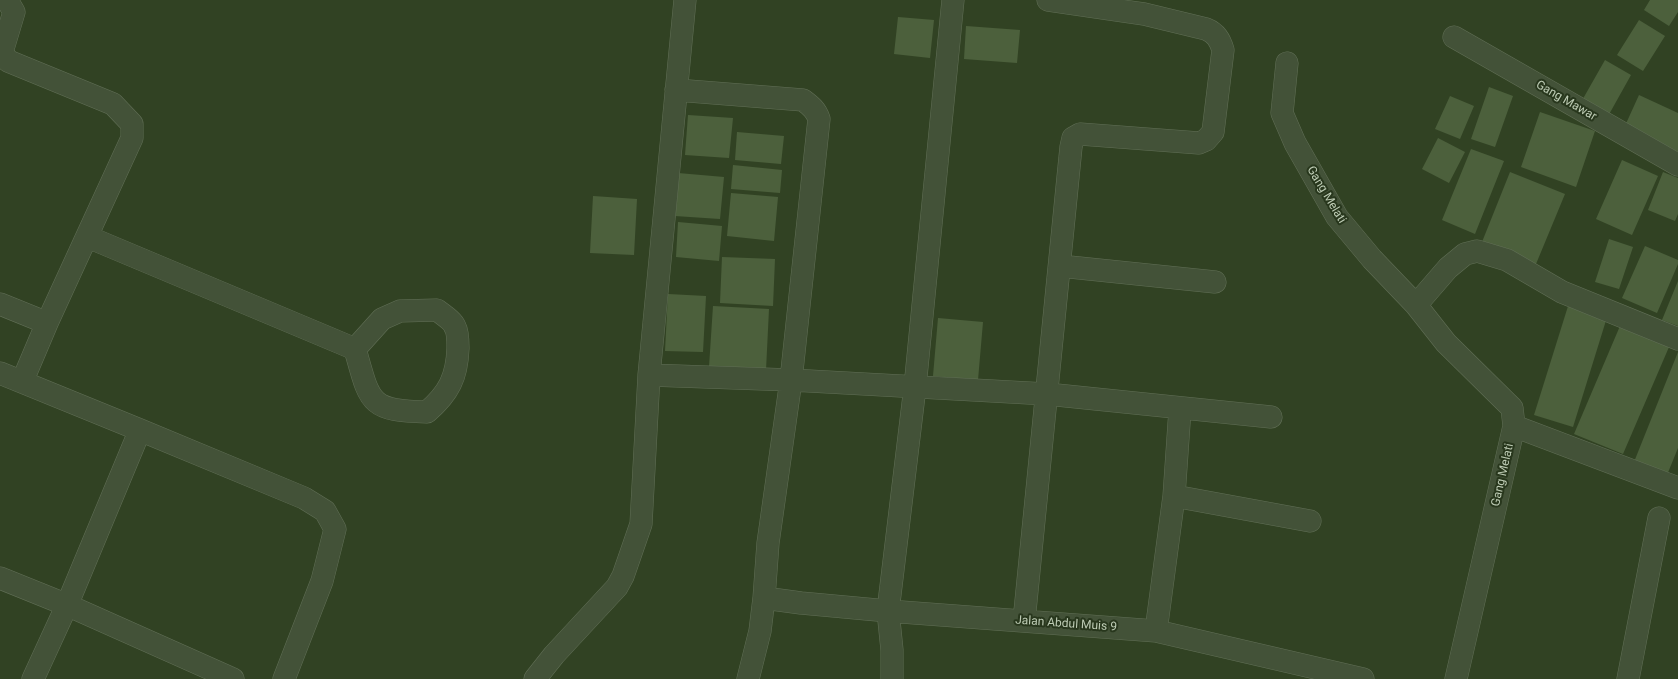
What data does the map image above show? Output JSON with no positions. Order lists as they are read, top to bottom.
{
  "streets": {
    "street": ["Gang Mawar", "Gang Melati", "Jalan Abdul Muis 9"]
  }
}
